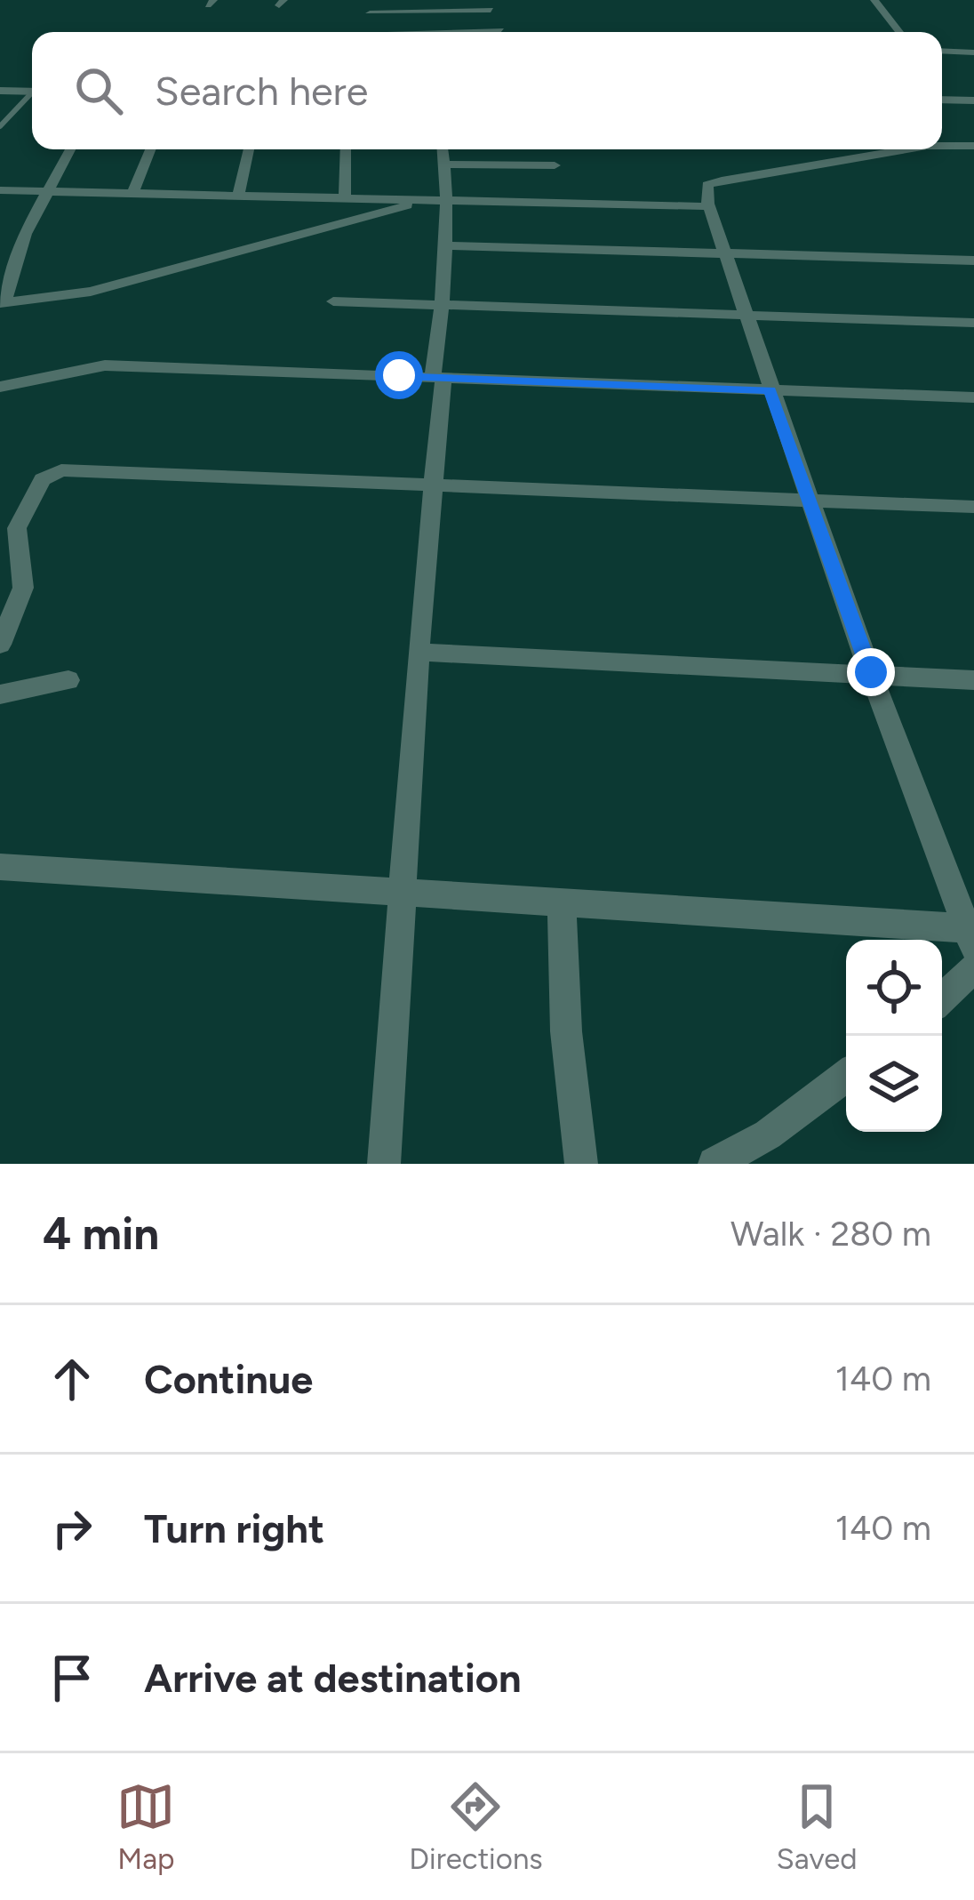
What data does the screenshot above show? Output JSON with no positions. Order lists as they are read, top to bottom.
{
  "page": {
    "search": "Search here",
    "heading": ["4 min", "Walk · 280 m"],
    "list": [
      ["Continue", "140 m"],
      ["Turn right", "140 m"],
      "Arrive at destination"
    ],
    "nav": ["Map", "Directions", "Saved"]
  }
}
